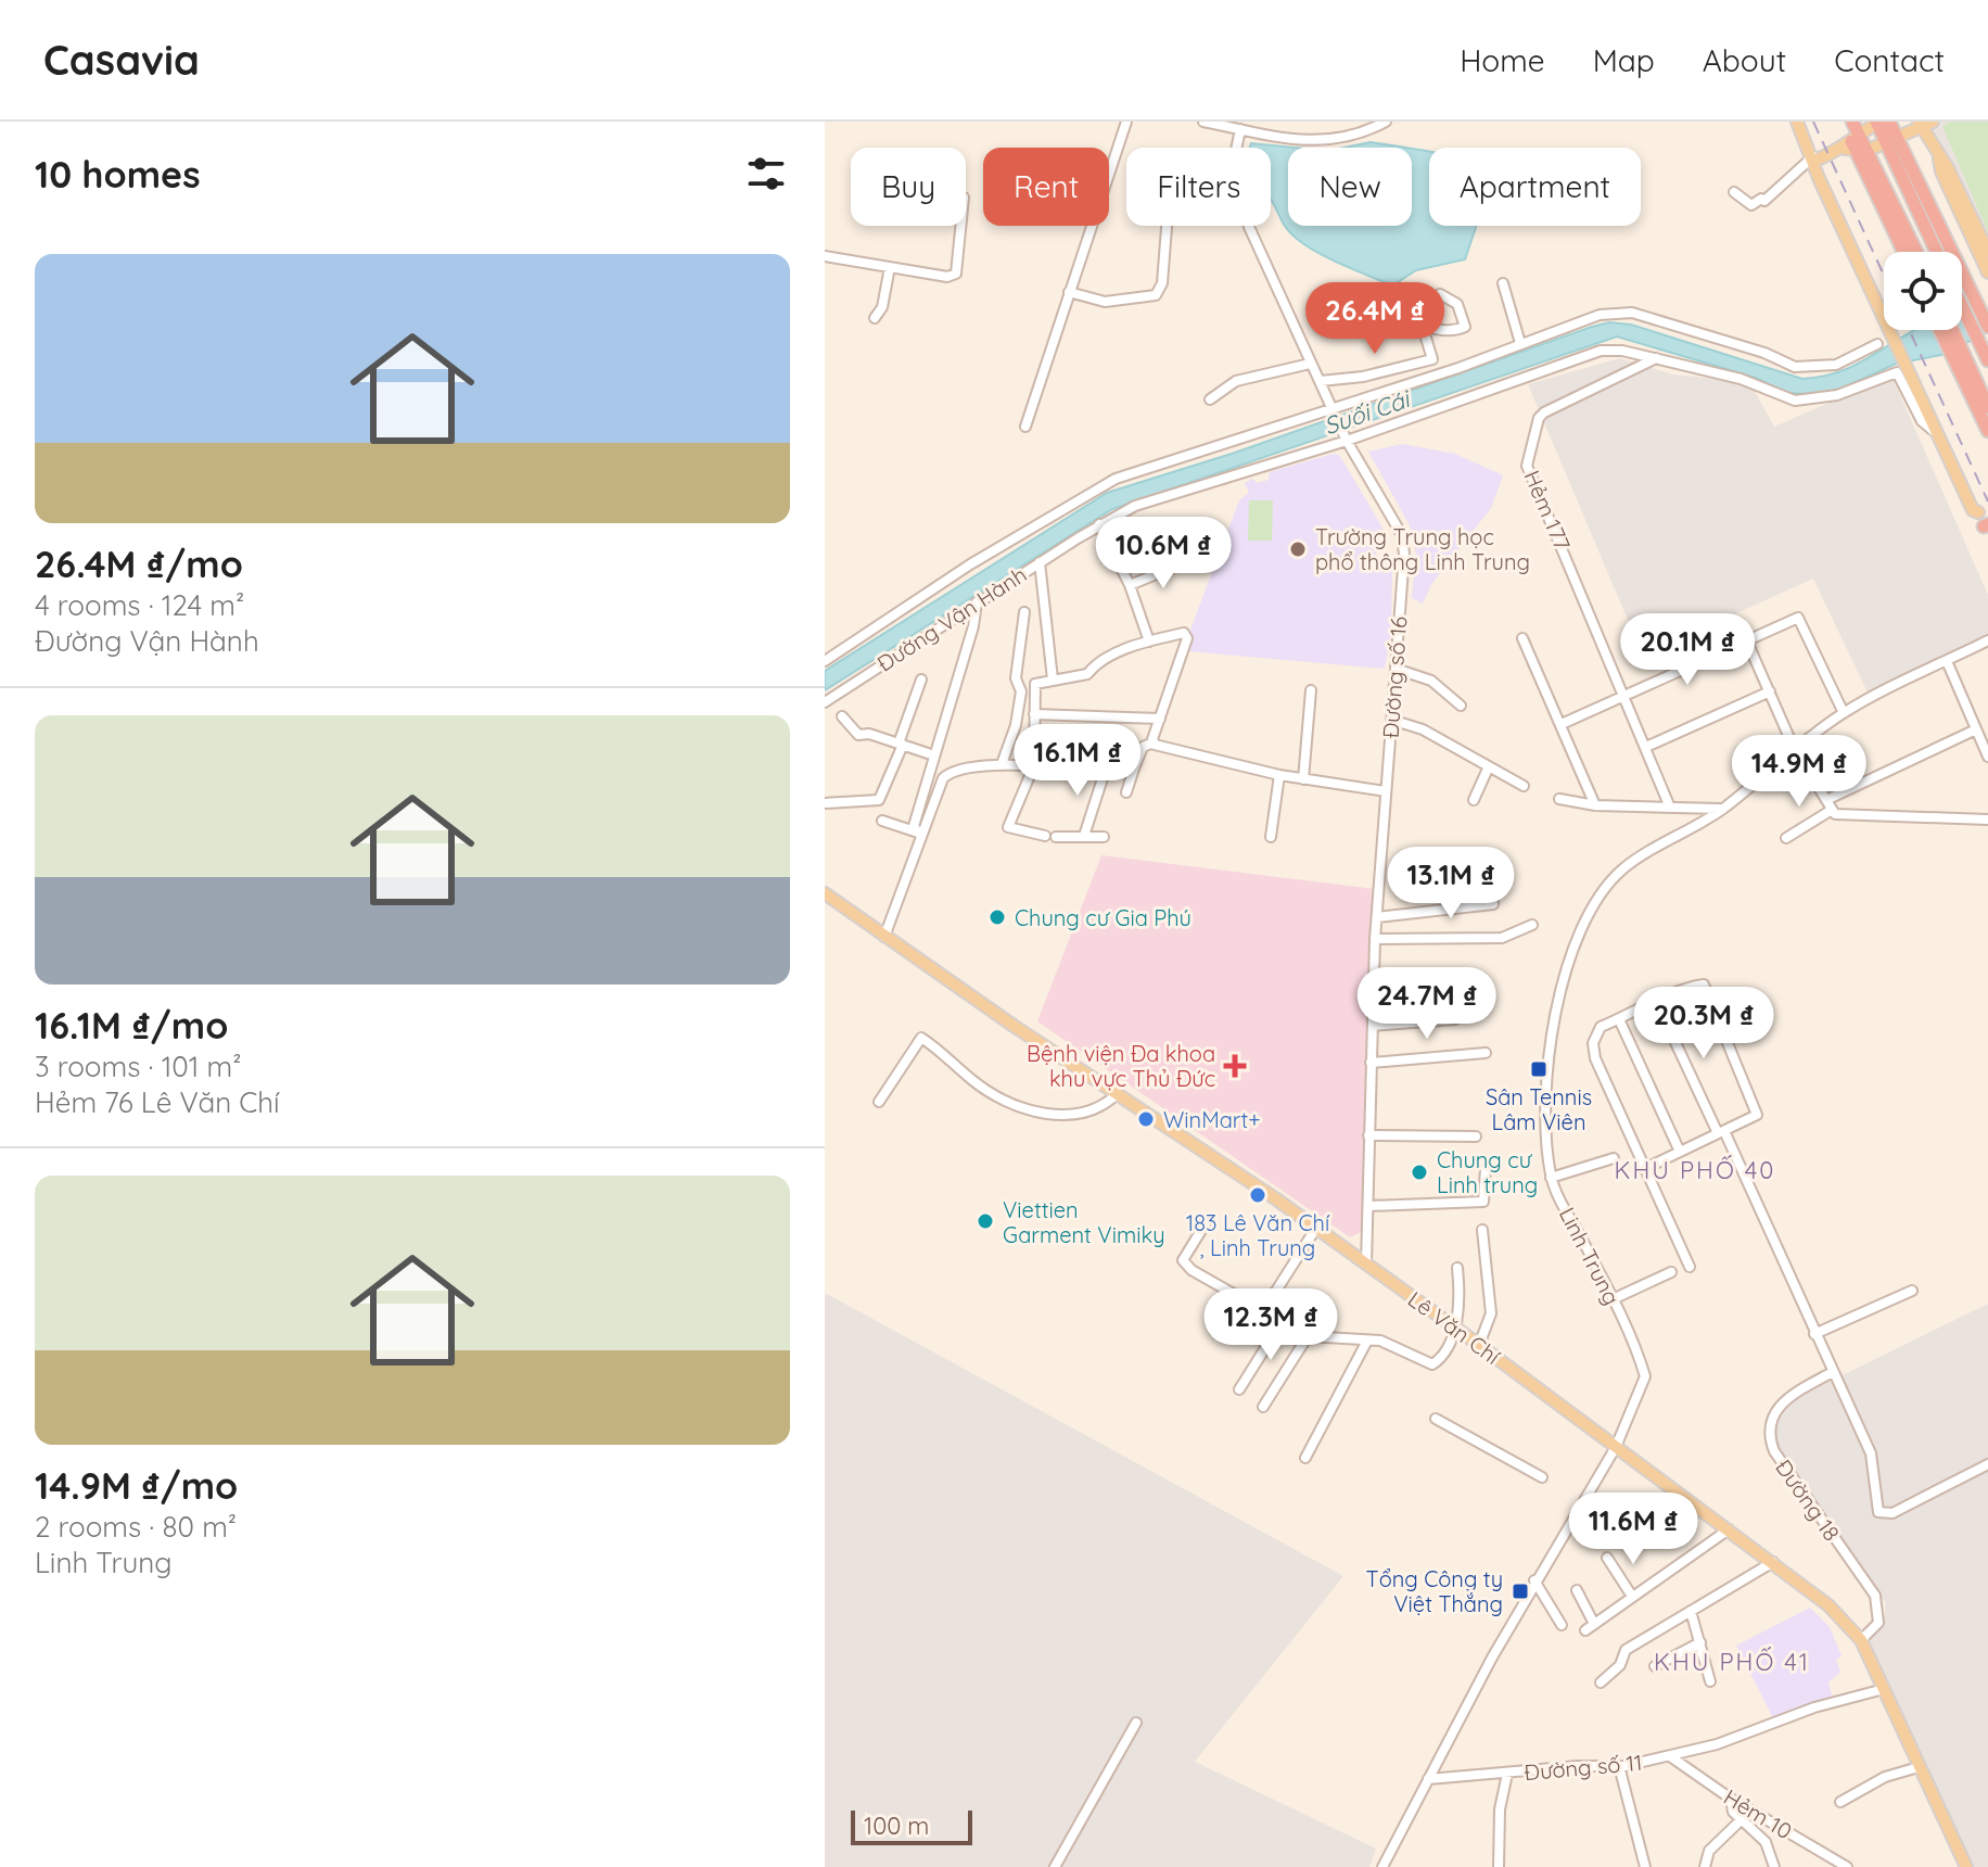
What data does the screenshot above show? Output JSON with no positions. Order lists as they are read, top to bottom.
{
  "streets": {
    "main road": ["Lê Văn Chí"],
    "street": [
      "Hẻm 177",
      "Đường Vận Hành",
      "Đường số 16",
      "Linh Trung",
      "Đường 18",
      "Đường số 11",
      "Hẻm 10"
    ]
  },
  "crossings": [
    ["Hẻm 177", "Đường Vận Hành"],
    ["Đường Vận Hành", "Đường số 16"],
    ["Đường số 16", "Lê Văn Chí"],
    ["Linh Trung", "Lê Văn Chí"],
    ["Linh Trung", "Đường số 11"],
    ["Lê Văn Chí", "Đường 18"],
    ["Lê Văn Chí", "Đường số 11"],
    ["Đường số 11", "Hẻm 10"]
  ],
  "districts": ["KHU PHỐ 40", "KHU PHỐ 41"],
  "water": ["Suối Cái"],
  "places": {
    "other": [
      "Trường Trung học phổ thông Linh Trung",
      "Chung cư Gia Phú",
      "WinMart+",
      "Chung cư Linh trung",
      "183 Lê Văn Chí , Linh Trung",
      "Viettien Garment Vimiky"
    ],
    "health": ["Bệnh viện Đa khoa khu vực Thủ Đức"],
    "transit": ["Sân Tennis Lâm Viên", "Tổng Công ty Việt Thắng"]
  },
  "scale_bar": "100 m",
  "page": {
    "header": "Casavia",
    "nav": [
      "Home",
      "Map",
      "About",
      "Contact"
    ],
    "heading": "10 homes",
    "chip": [
      "Buy",
      "Rent",
      "Filters",
      "New",
      "Apartment"
    ],
    "list": [
      {
        "name": "26.4M ₫/mo",
        "note": "4 rooms · 124 m² · Đường Vận Hành"
      },
      {
        "name": "16.1M ₫/mo",
        "note": "3 rooms · 101 m² · Hẻm 76 Lê Văn Chí"
      },
      {
        "name": "14.9M ₫/mo",
        "note": "2 rooms · 80 m² · Linh Trung"
      }
    ],
    "price": [
      "26.4M ₫",
      "10.6M ₫",
      "20.1M ₫",
      "16.1M ₫",
      "14.9M ₫",
      "13.1M ₫",
      "24.7M ₫",
      "20.3M ₫",
      "12.3M ₫",
      "11.6M ₫"
    ],
    "scale": "100 m"
  }
}
